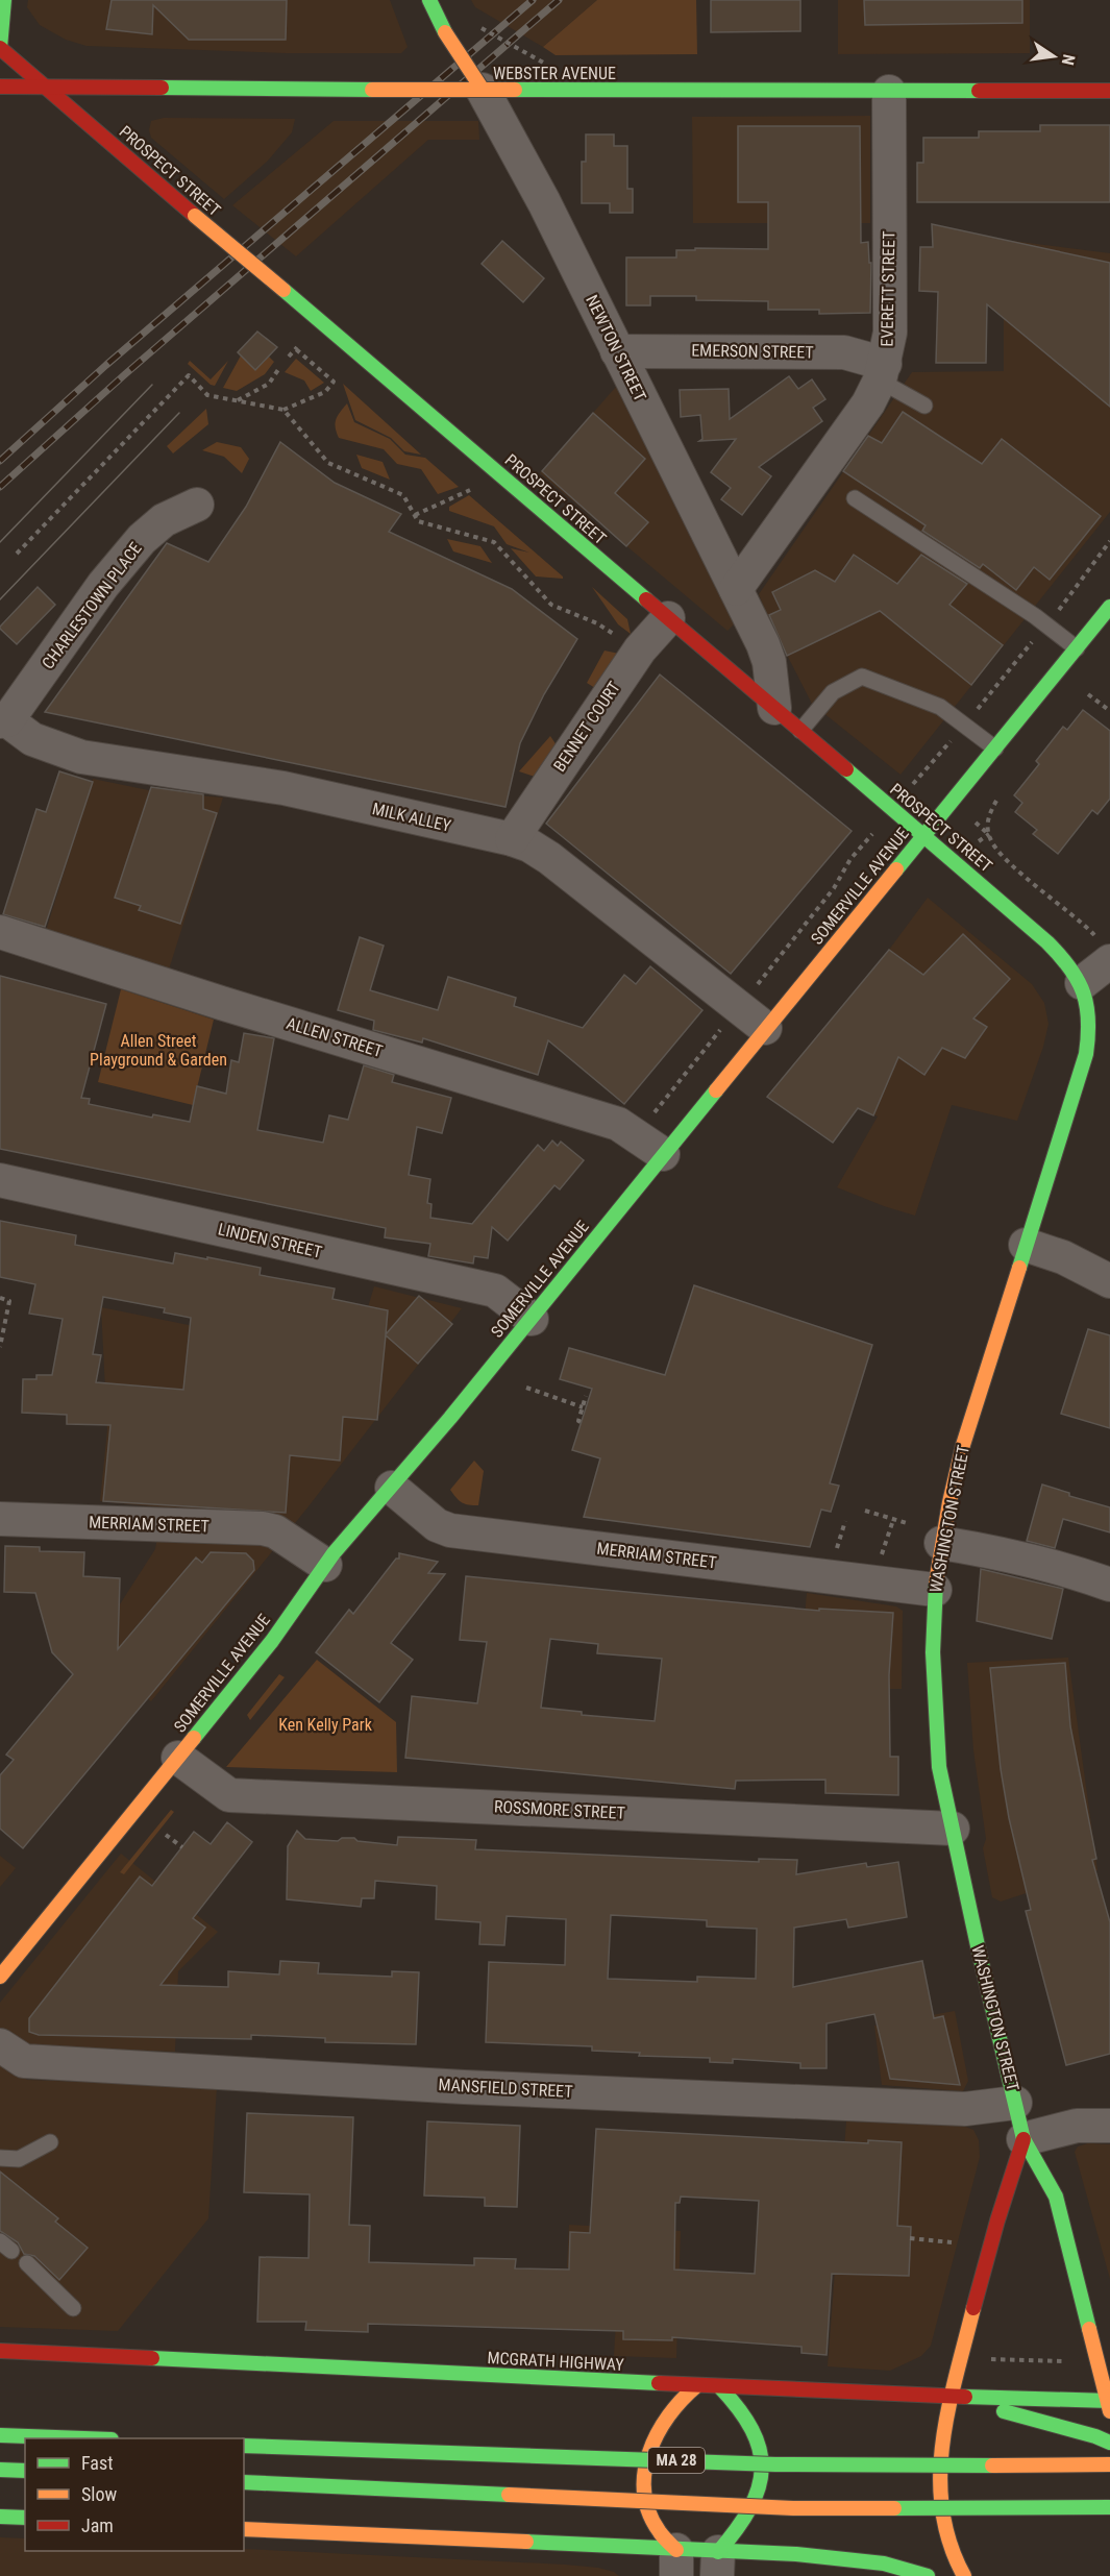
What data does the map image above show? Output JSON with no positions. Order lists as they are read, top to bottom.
{
  "streets": {
    "main road": [
      "WEBSTER AVENUE",
      "PROSPECT STREET",
      "NEWTON STREET",
      "SOMERVILLE AVENUE",
      "WASHINGTON STREET",
      "MCGRATH HIGHWAY",
      "MA 28"
    ],
    "street": [
      "EVERETT STREET",
      "EMERSON STREET",
      "CHARLESTOWN PLACE",
      "BENNET COURT",
      "MILK ALLEY",
      "ALLEN STREET",
      "LINDEN STREET",
      "MERRIAM STREET",
      "ROSSMORE STREET",
      "MANSFIELD STREET"
    ]
  },
  "crossings": [
    ["WEBSTER AVENUE", "PROSPECT STREET"],
    ["WEBSTER AVENUE", "EVERETT STREET"],
    ["WEBSTER AVENUE", "NEWTON STREET"],
    ["PROSPECT STREET", "NEWTON STREET"],
    ["PROSPECT STREET", "BENNET COURT"],
    ["PROSPECT STREET", "SOMERVILLE AVENUE"],
    ["PROSPECT STREET", "WASHINGTON STREET"],
    ["EVERETT STREET", "NEWTON STREET"],
    ["EVERETT STREET", "EMERSON STREET"],
    ["NEWTON STREET", "EMERSON STREET"],
    ["CHARLESTOWN PLACE", "MILK ALLEY"],
    ["BENNET COURT", "MILK ALLEY"],
    ["MILK ALLEY", "SOMERVILLE AVENUE"],
    ["SOMERVILLE AVENUE", "ALLEN STREET"],
    ["SOMERVILLE AVENUE", "LINDEN STREET"],
    ["SOMERVILLE AVENUE", "MERRIAM STREET"],
    ["SOMERVILLE AVENUE", "ROSSMORE STREET"],
    ["WASHINGTON STREET", "MERRIAM STREET"],
    ["WASHINGTON STREET", "ROSSMORE STREET"],
    ["WASHINGTON STREET", "MANSFIELD STREET"],
    ["WASHINGTON STREET", "MCGRATH HIGHWAY"]
  ],
  "parks": ["Allen Street Playground & Garden", "Ken Kelly Park"],
  "legend": ["Fast", "Slow", "Jam"],
  "north": "right"
}
